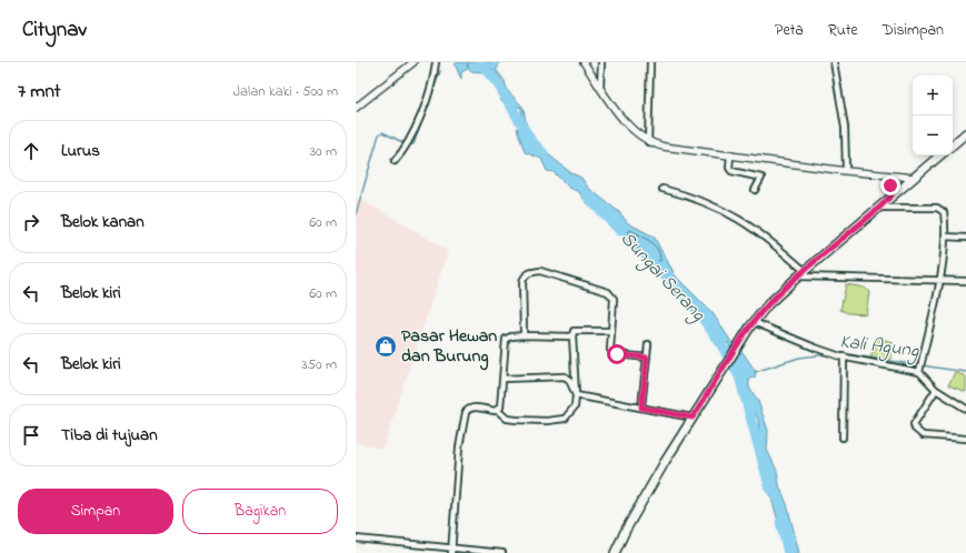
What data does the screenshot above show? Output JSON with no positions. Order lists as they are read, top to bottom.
{
  "water": ["Sungai Serang", "Kali Agung"],
  "places": {
    "shop": ["Pasar Hewan dan Burung"]
  },
  "page": {
    "header": "Citynav",
    "nav": ["Peta", "Rute", "Disimpan"],
    "heading": ["7 mnt", "Jalan kaki · 500 m"],
    "map_buttons": ["+", "−"],
    "list": [
      ["Lurus", "30 m"],
      ["Belok kanan", "60 m"],
      ["Belok kiri", "60 m"],
      ["Belok kiri", "350 m"],
      "Tiba di tujuan"
    ],
    "buttons": ["Simpan", "Bagikan"]
  }
}
